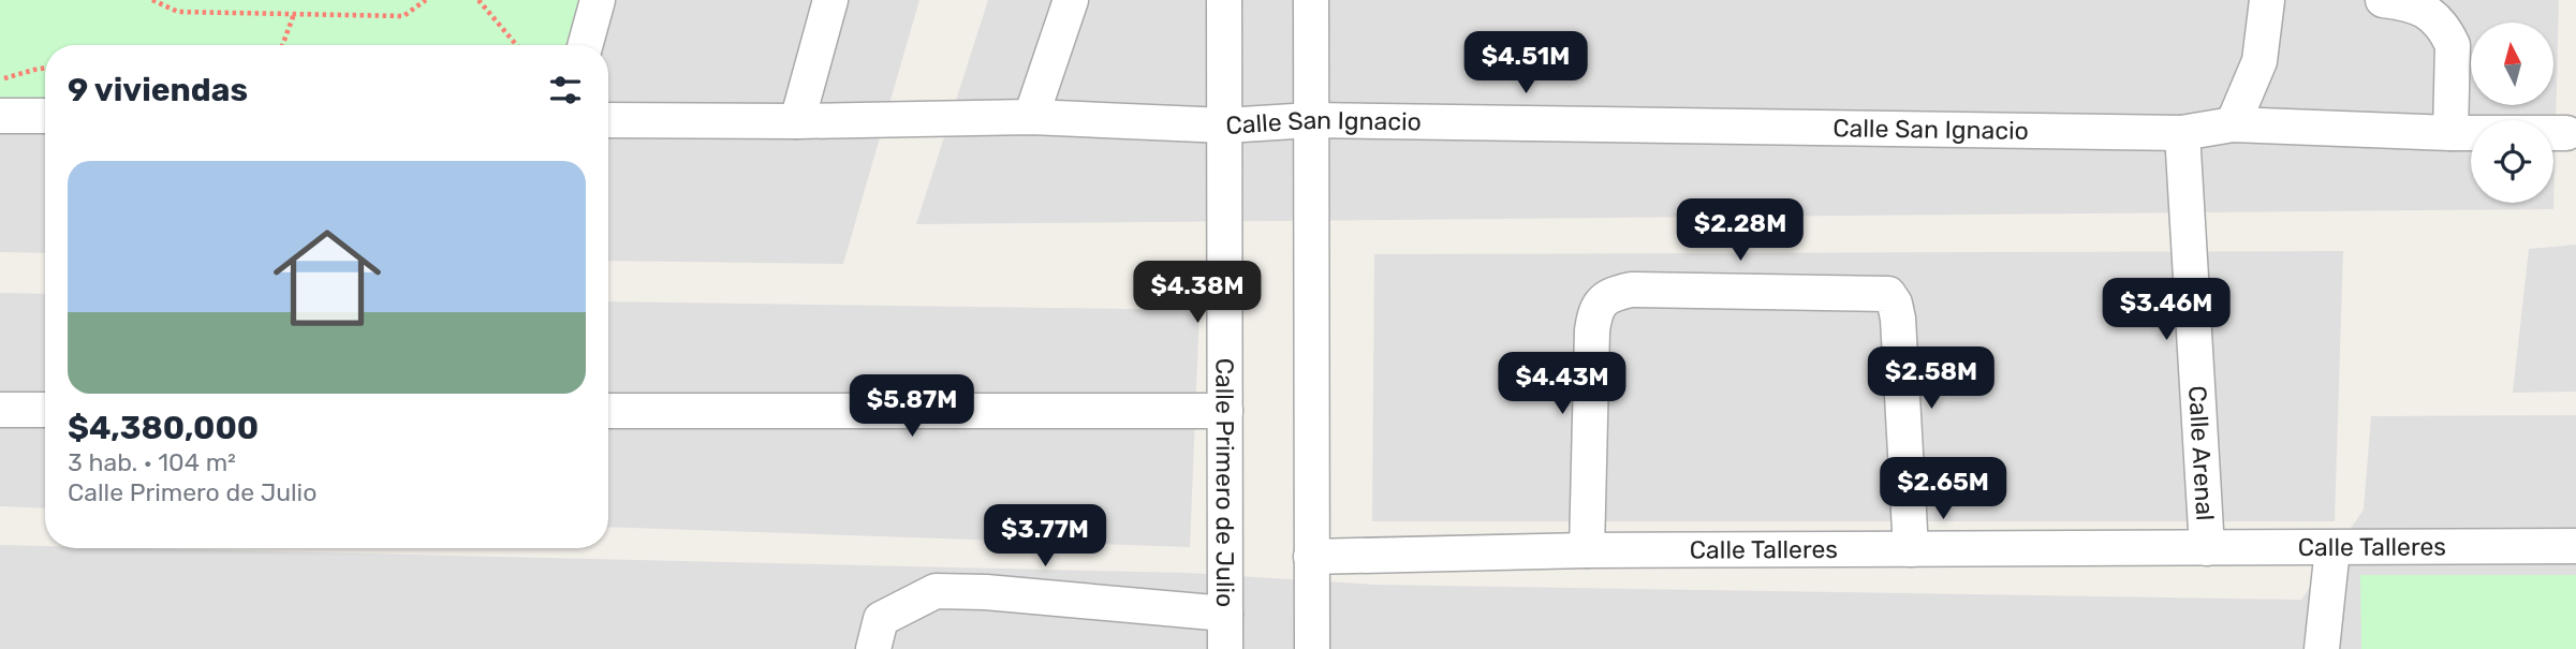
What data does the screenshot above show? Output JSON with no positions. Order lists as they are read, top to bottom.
{
  "streets": {
    "street": [
      "Calle San Ignacio",
      "Calle Arenal",
      "Calle Primero de Julio",
      "Calle Talleres"
    ]
  },
  "crossings": [
    ["Calle San Ignacio", "Calle Arenal"],
    ["Calle San Ignacio", "Calle Primero de Julio"],
    ["Calle Arenal", "Calle Talleres"]
  ],
  "north": "top",
  "page": {
    "price": [
      "$4.51M",
      "$2.28M",
      "$4.38M",
      "$3.46M",
      "$2.58M",
      "$4.43M",
      "$5.87M",
      "$2.65M",
      "$3.77M"
    ],
    "heading": "9 viviendas",
    "list": [
      {
        "name": "$4,380,000",
        "note": "3 hab. · 104 m² · Calle Primero de Julio"
      }
    ]
  }
}
